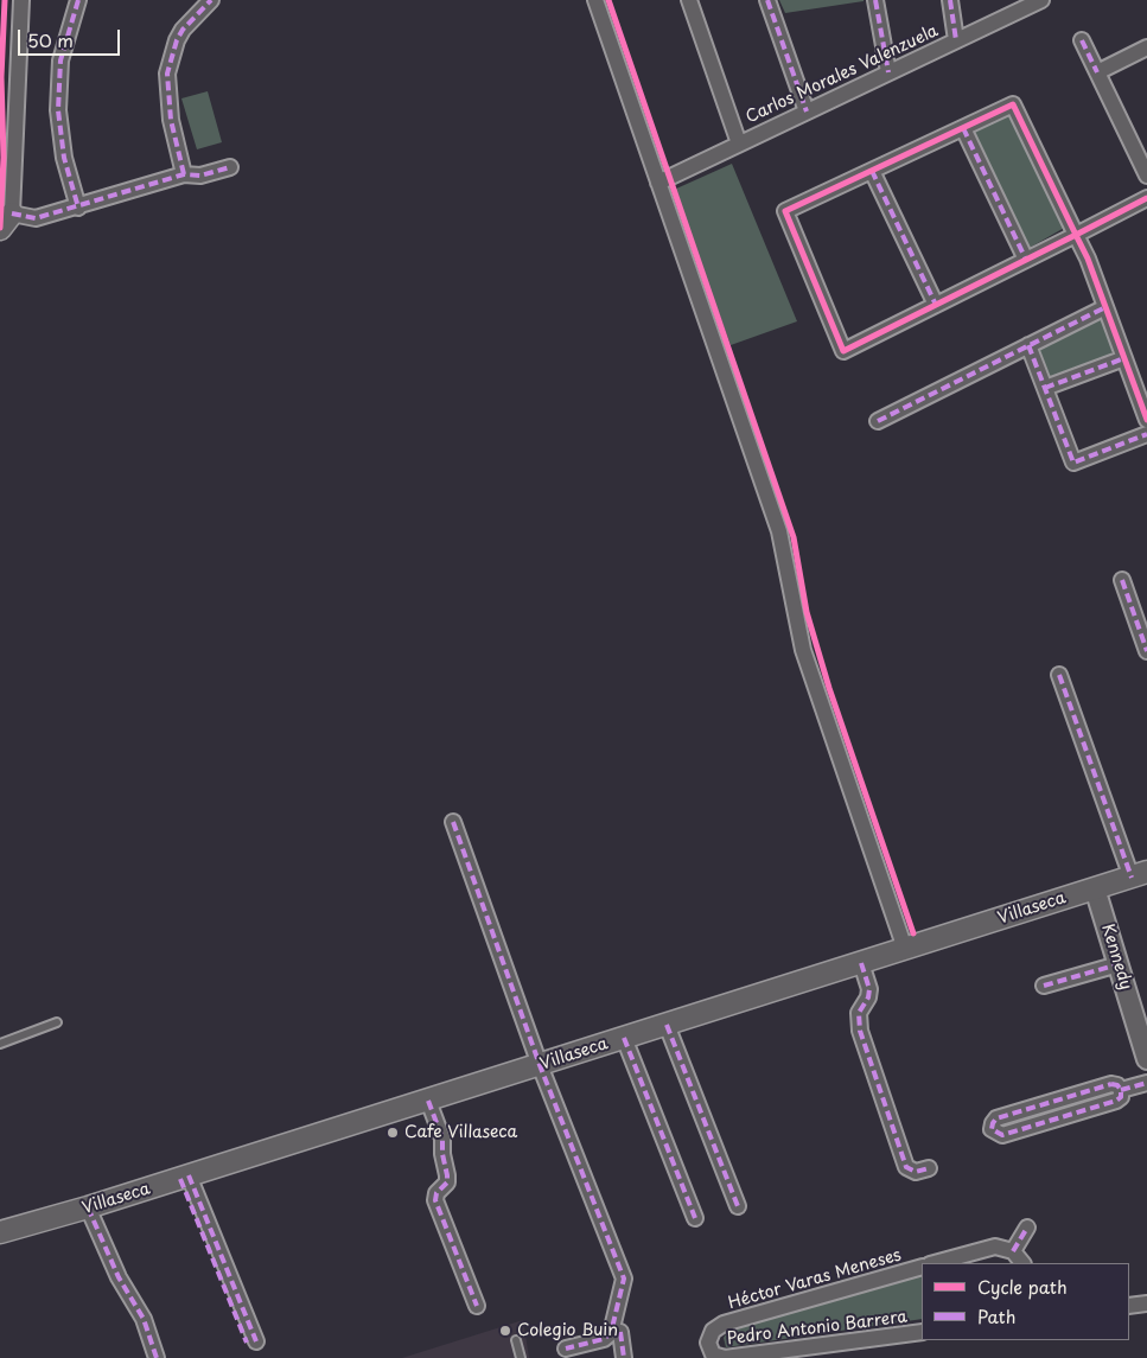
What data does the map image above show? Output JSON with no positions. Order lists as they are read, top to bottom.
{
  "streets": {
    "main road": ["Villaseca"],
    "street": [
      "Carlos Morales Valenzuela",
      "Kennedy",
      "Héctor Varas Meneses",
      "Pedro Antonio Barrera"
    ]
  },
  "crossings": [
    ["Villaseca", "Kennedy"],
    ["Héctor Varas Meneses", "Pedro Antonio Barrera"]
  ],
  "places": ["Cafe Villaseca", "Colegio Buin"],
  "legend": ["Cycle path", "Path"],
  "scale_bar": "50 m"
}
